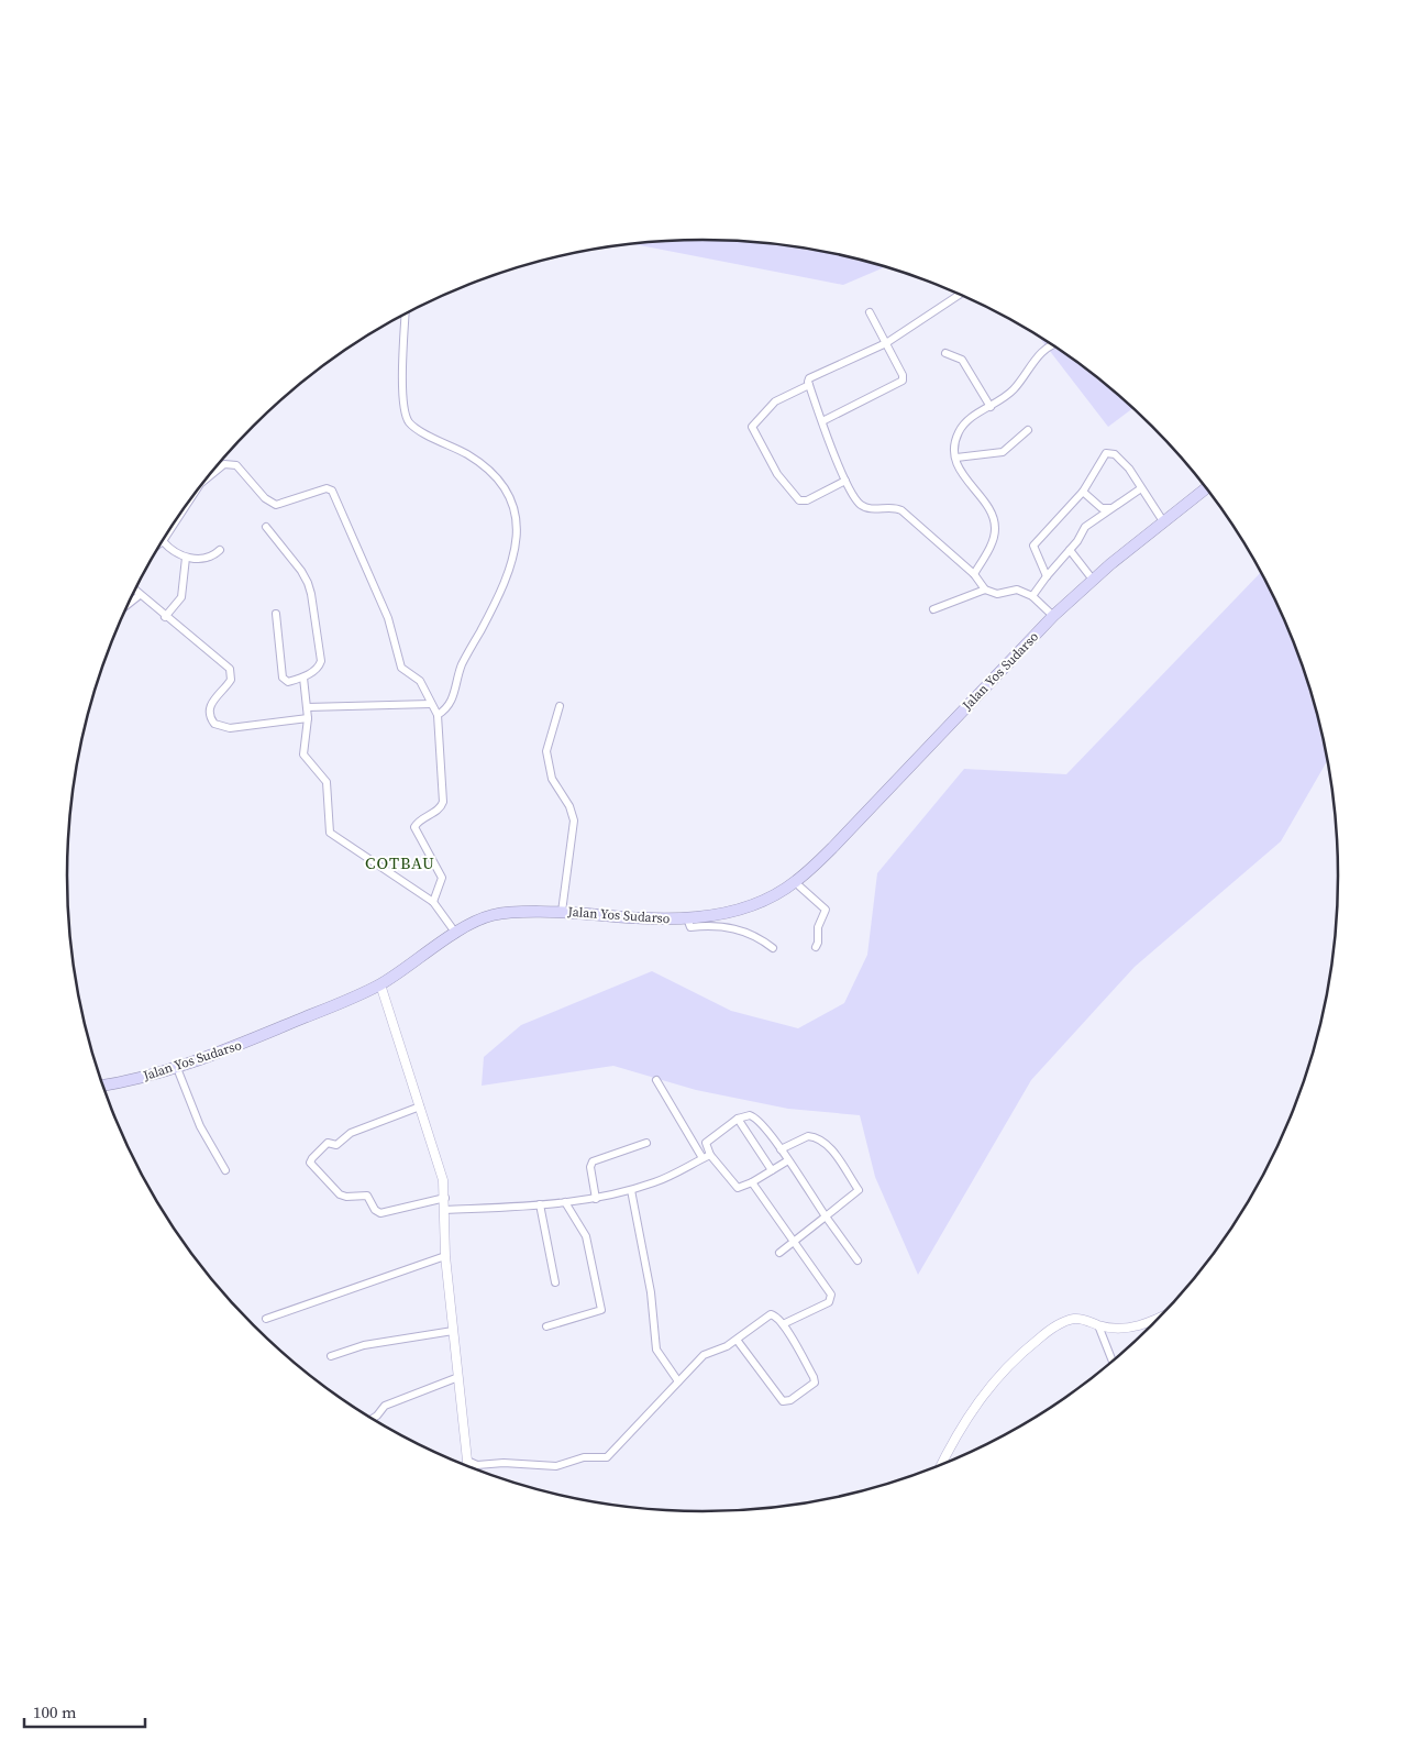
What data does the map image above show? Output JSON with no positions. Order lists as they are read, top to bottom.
{
  "streets": {
    "highway": ["Jalan Yos Sudarso"]
  },
  "districts": ["COTBAU"],
  "scale_bar": "100 m"
}
